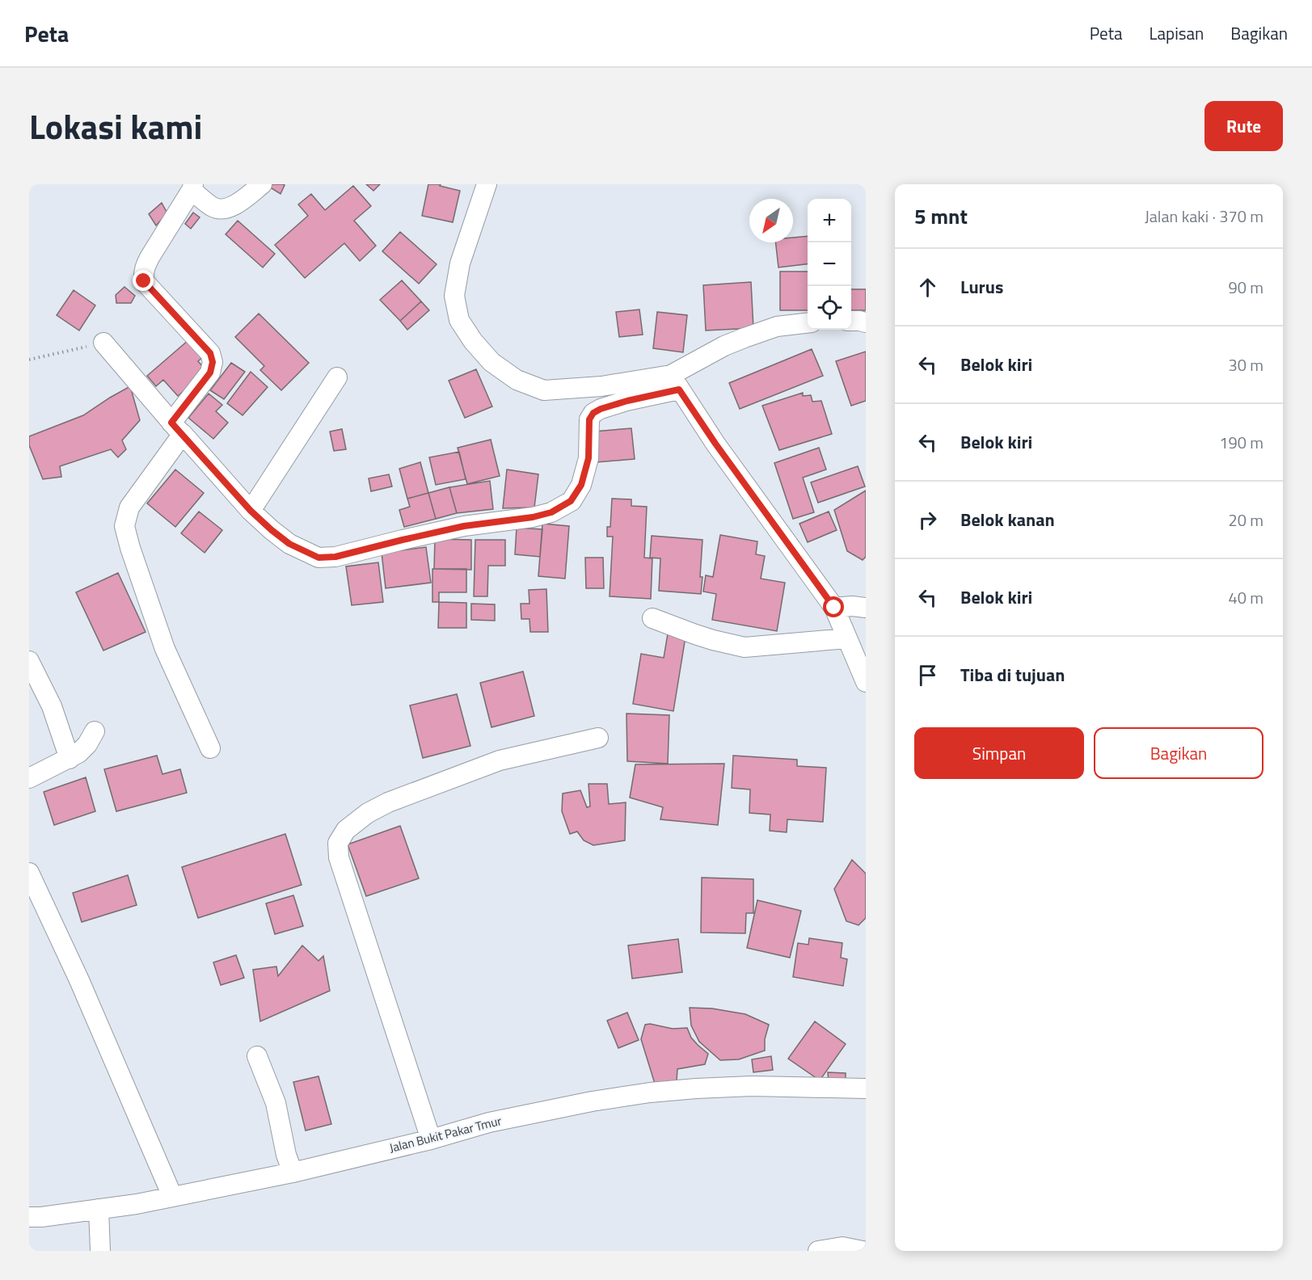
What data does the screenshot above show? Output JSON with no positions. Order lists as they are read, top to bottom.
{
  "streets": {
    "street": ["Jalan Bukit Pakar Tmur"]
  },
  "north": "bottom left",
  "page": {
    "header": "Peta",
    "nav": ["Peta", "Lapisan", "Bagikan"],
    "title": "Lokasi kami",
    "buttons": [
      "Rute",
      ["Simpan", "Bagikan"]
    ],
    "heading": ["5 mnt", "Jalan kaki · 370 m"],
    "map_buttons": ["+", "−"],
    "list": [
      ["Lurus", "90 m"],
      ["Belok kiri", "30 m"],
      ["Belok kiri", "190 m"],
      ["Belok kanan", "20 m"],
      ["Belok kiri", "40 m"],
      "Tiba di tujuan"
    ]
  }
}
